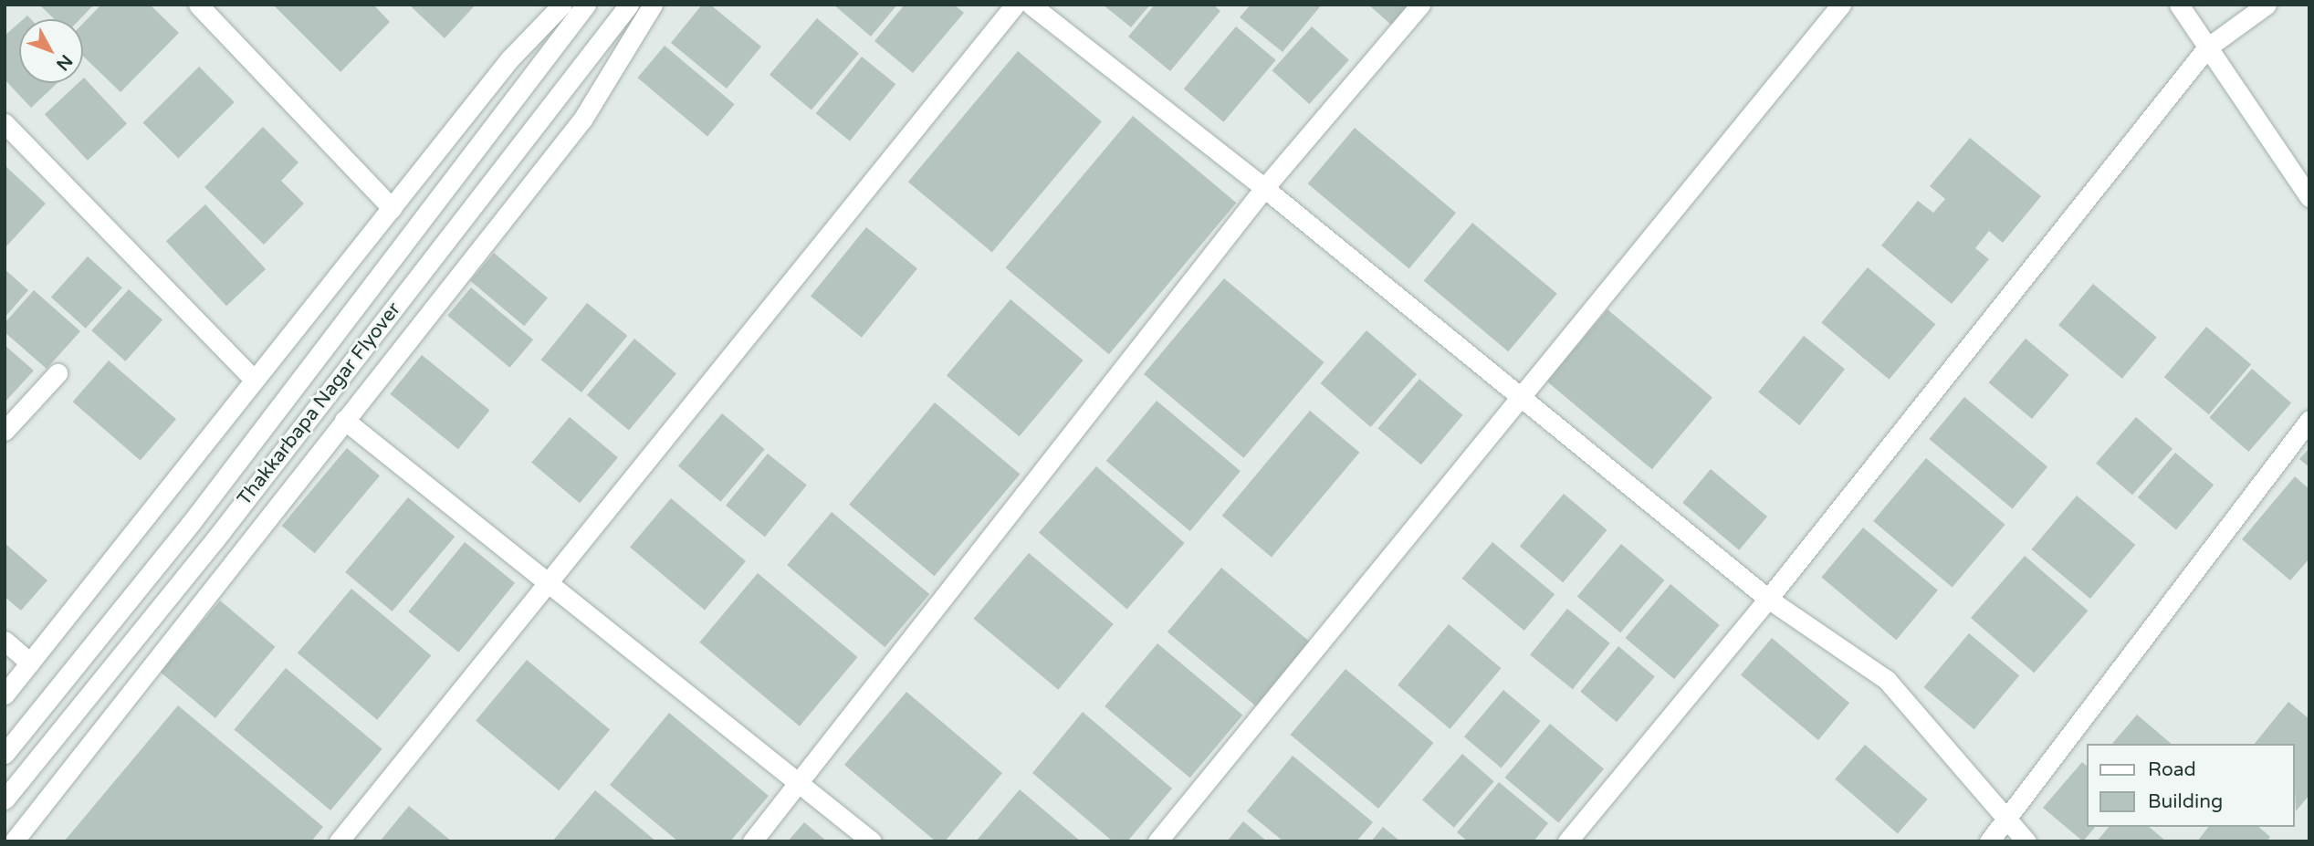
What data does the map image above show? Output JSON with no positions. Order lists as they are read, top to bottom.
{
  "streets": {
    "street": ["Thakkarbapa Nagar Flyover"]
  },
  "legend": ["Road", "Building"],
  "north": "bottom right"
}
